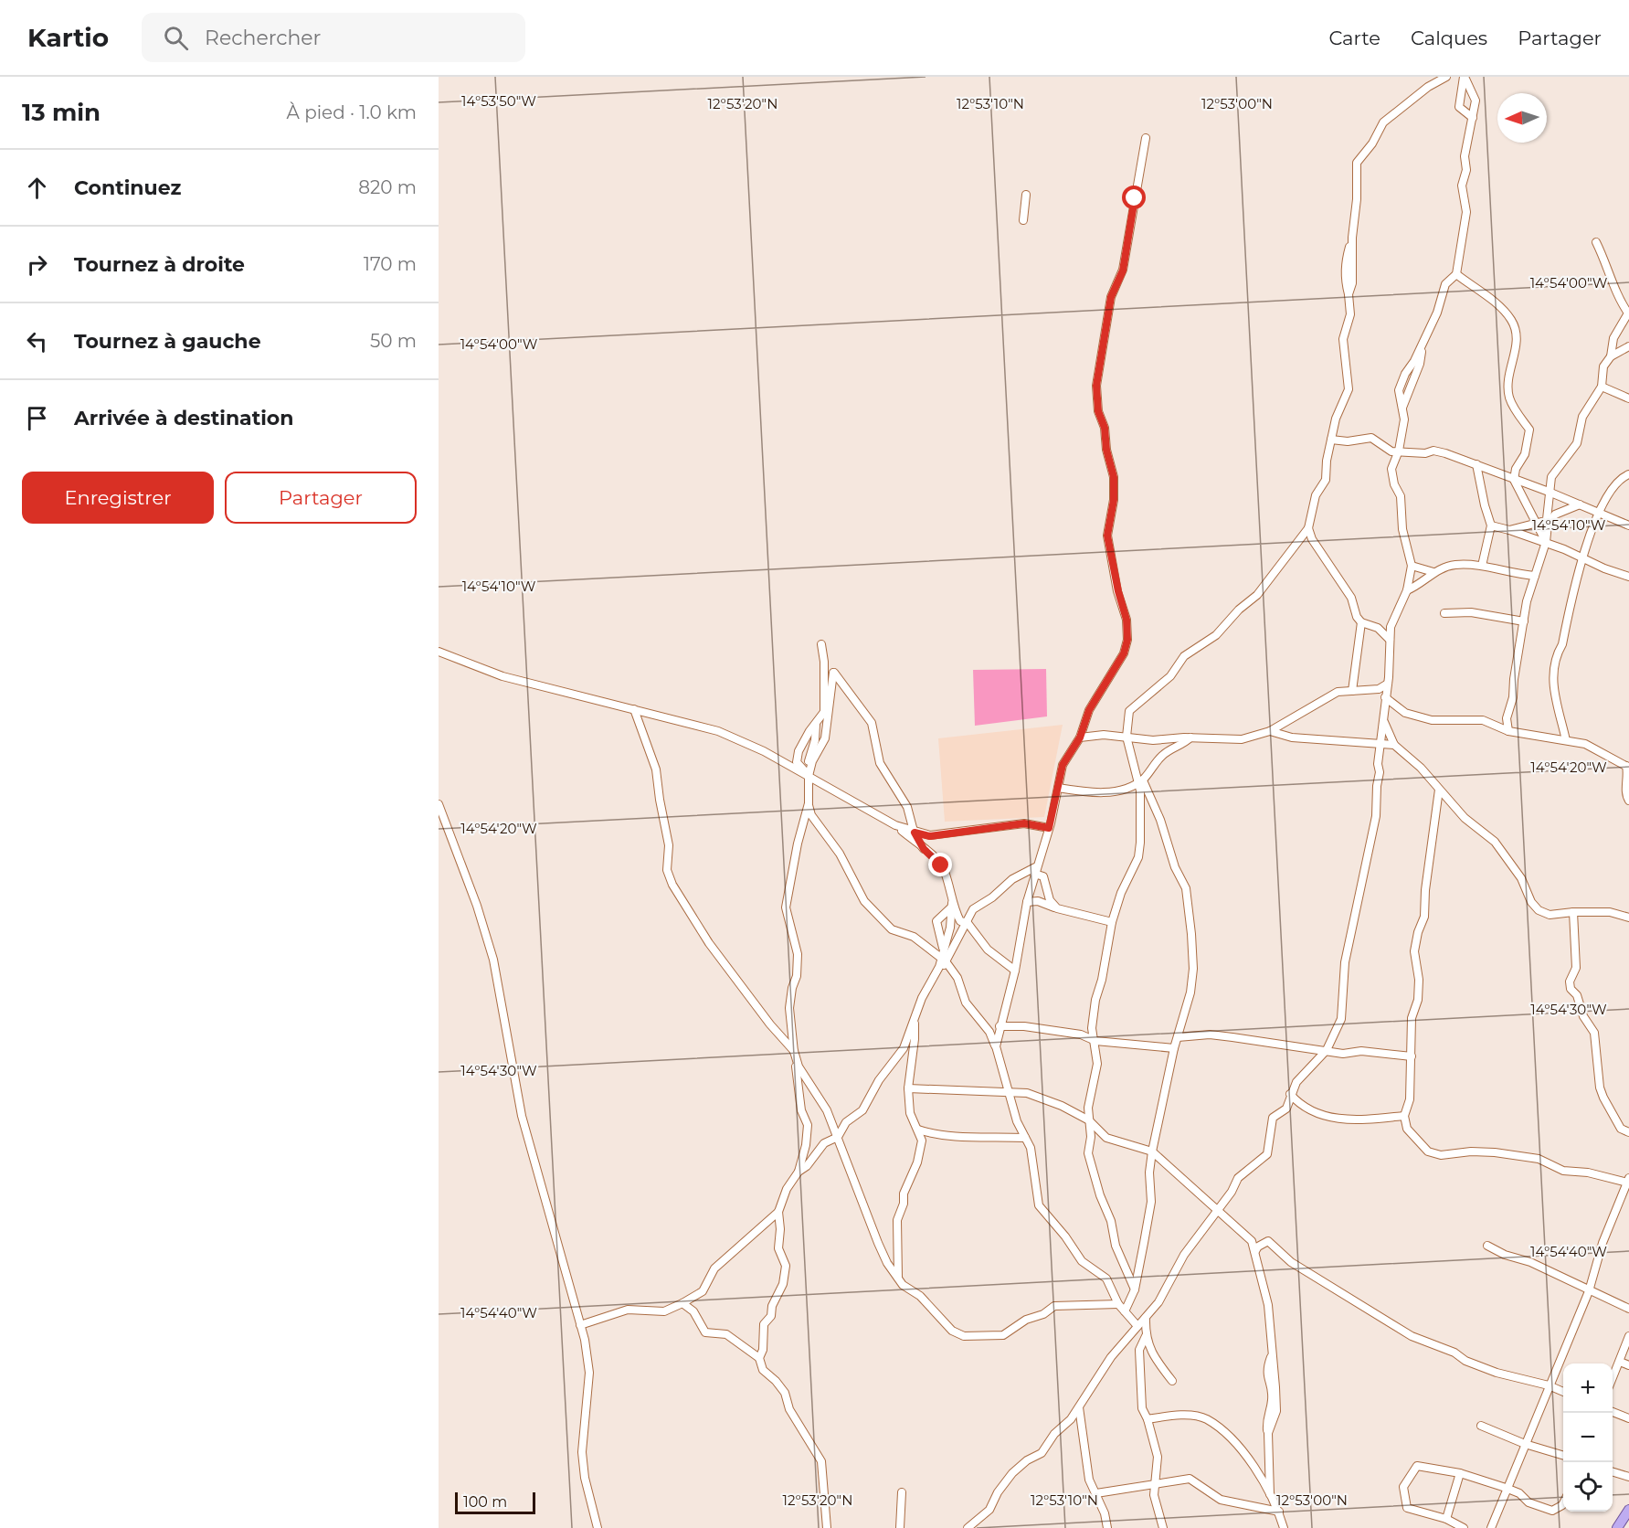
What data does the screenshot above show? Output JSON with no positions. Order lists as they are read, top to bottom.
{
  "scale_bar": "100 m",
  "north": "left",
  "page": {
    "header": "Kartio",
    "search": "Rechercher",
    "nav": ["Carte", "Calques", "Partager"],
    "heading": ["13 min", "À pied · 1.0 km"],
    "list": [
      ["Continuez", "820 m"],
      ["Tournez à droite", "170 m"],
      ["Tournez à gauche", "50 m"],
      "Arrivée à destination"
    ],
    "buttons": ["Enregistrer", "Partager"],
    "map_buttons": ["+", "−"],
    "scale": "100 m"
  },
  "coordinates": [
    "14°53'50\"W",
    "12°53'20\"N",
    "12°53'10\"N",
    "12°53'00\"N",
    "14°54'00\"W",
    "14°54'10\"W",
    "14°54'20\"W",
    "14°54'30\"W",
    "14°54'40\"W"
  ]
}
